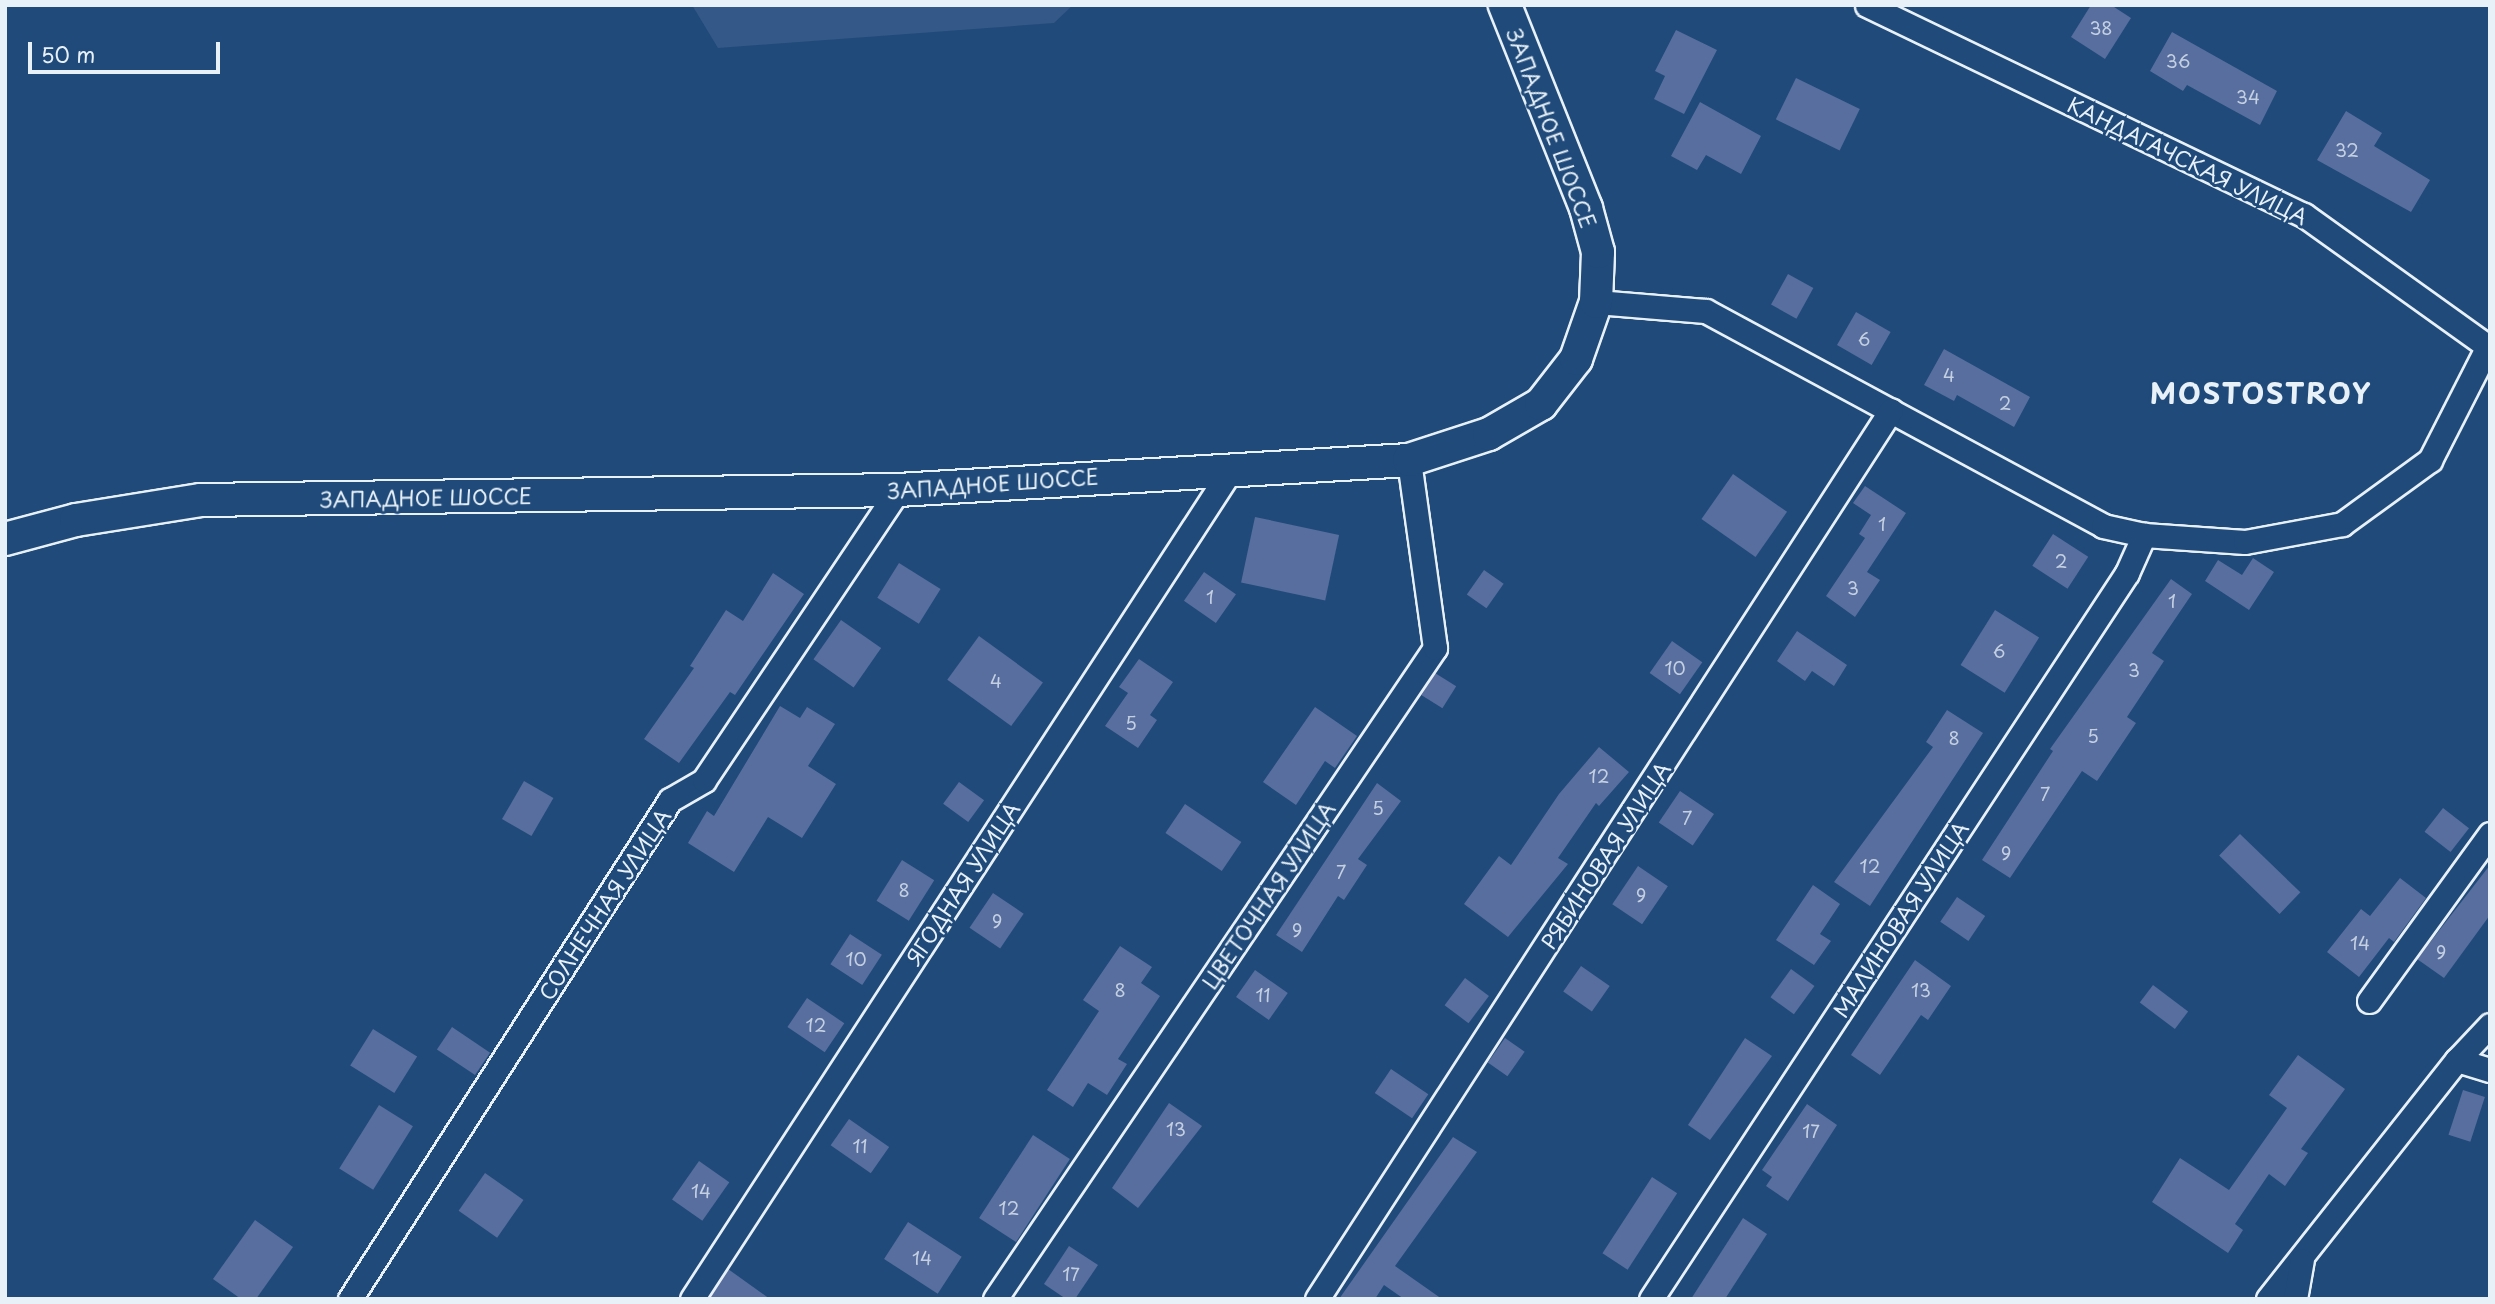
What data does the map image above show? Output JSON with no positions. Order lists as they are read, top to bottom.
{
  "streets": {
    "main road": ["ЗАПАДНОЕ ШОССЕ"],
    "street": [
      "КАНДАГАЧСКАЯ УЛИЦА",
      "РЯБИНОВАЯ УЛИЦА",
      "ЯГОДНАЯ УЛИЦА",
      "ЦВЕТОЧНАЯ УЛИЦА",
      "СОЛНЕЧНАЯ УЛИЦА",
      "МАЛИНОВАЯ УЛИЦА"
    ]
  },
  "crossings": [
    ["ЗАПАДНОЕ ШОССЕ", "ЯГОДНАЯ УЛИЦА"],
    ["ЗАПАДНОЕ ШОССЕ", "ЦВЕТОЧНАЯ УЛИЦА"],
    ["ЗАПАДНОЕ ШОССЕ", "СОЛНЕЧНАЯ УЛИЦА"]
  ],
  "districts": ["MOSTOSTROY"],
  "house_numbers": [
    "38",
    "36",
    "34",
    "32",
    "6",
    "4",
    "2",
    "1",
    "2",
    "3",
    "1",
    "1",
    "6",
    "10",
    "3",
    "4",
    "5",
    "5",
    "8",
    "12",
    "7",
    "5",
    "7",
    "9",
    "12",
    "7",
    "8",
    "9",
    "9",
    "9",
    "14",
    "9",
    "10",
    "8",
    "13",
    "11",
    "12",
    "13",
    "17",
    "11",
    "14",
    "12",
    "14",
    "17"
  ],
  "scale_bar": "50 m"
}
